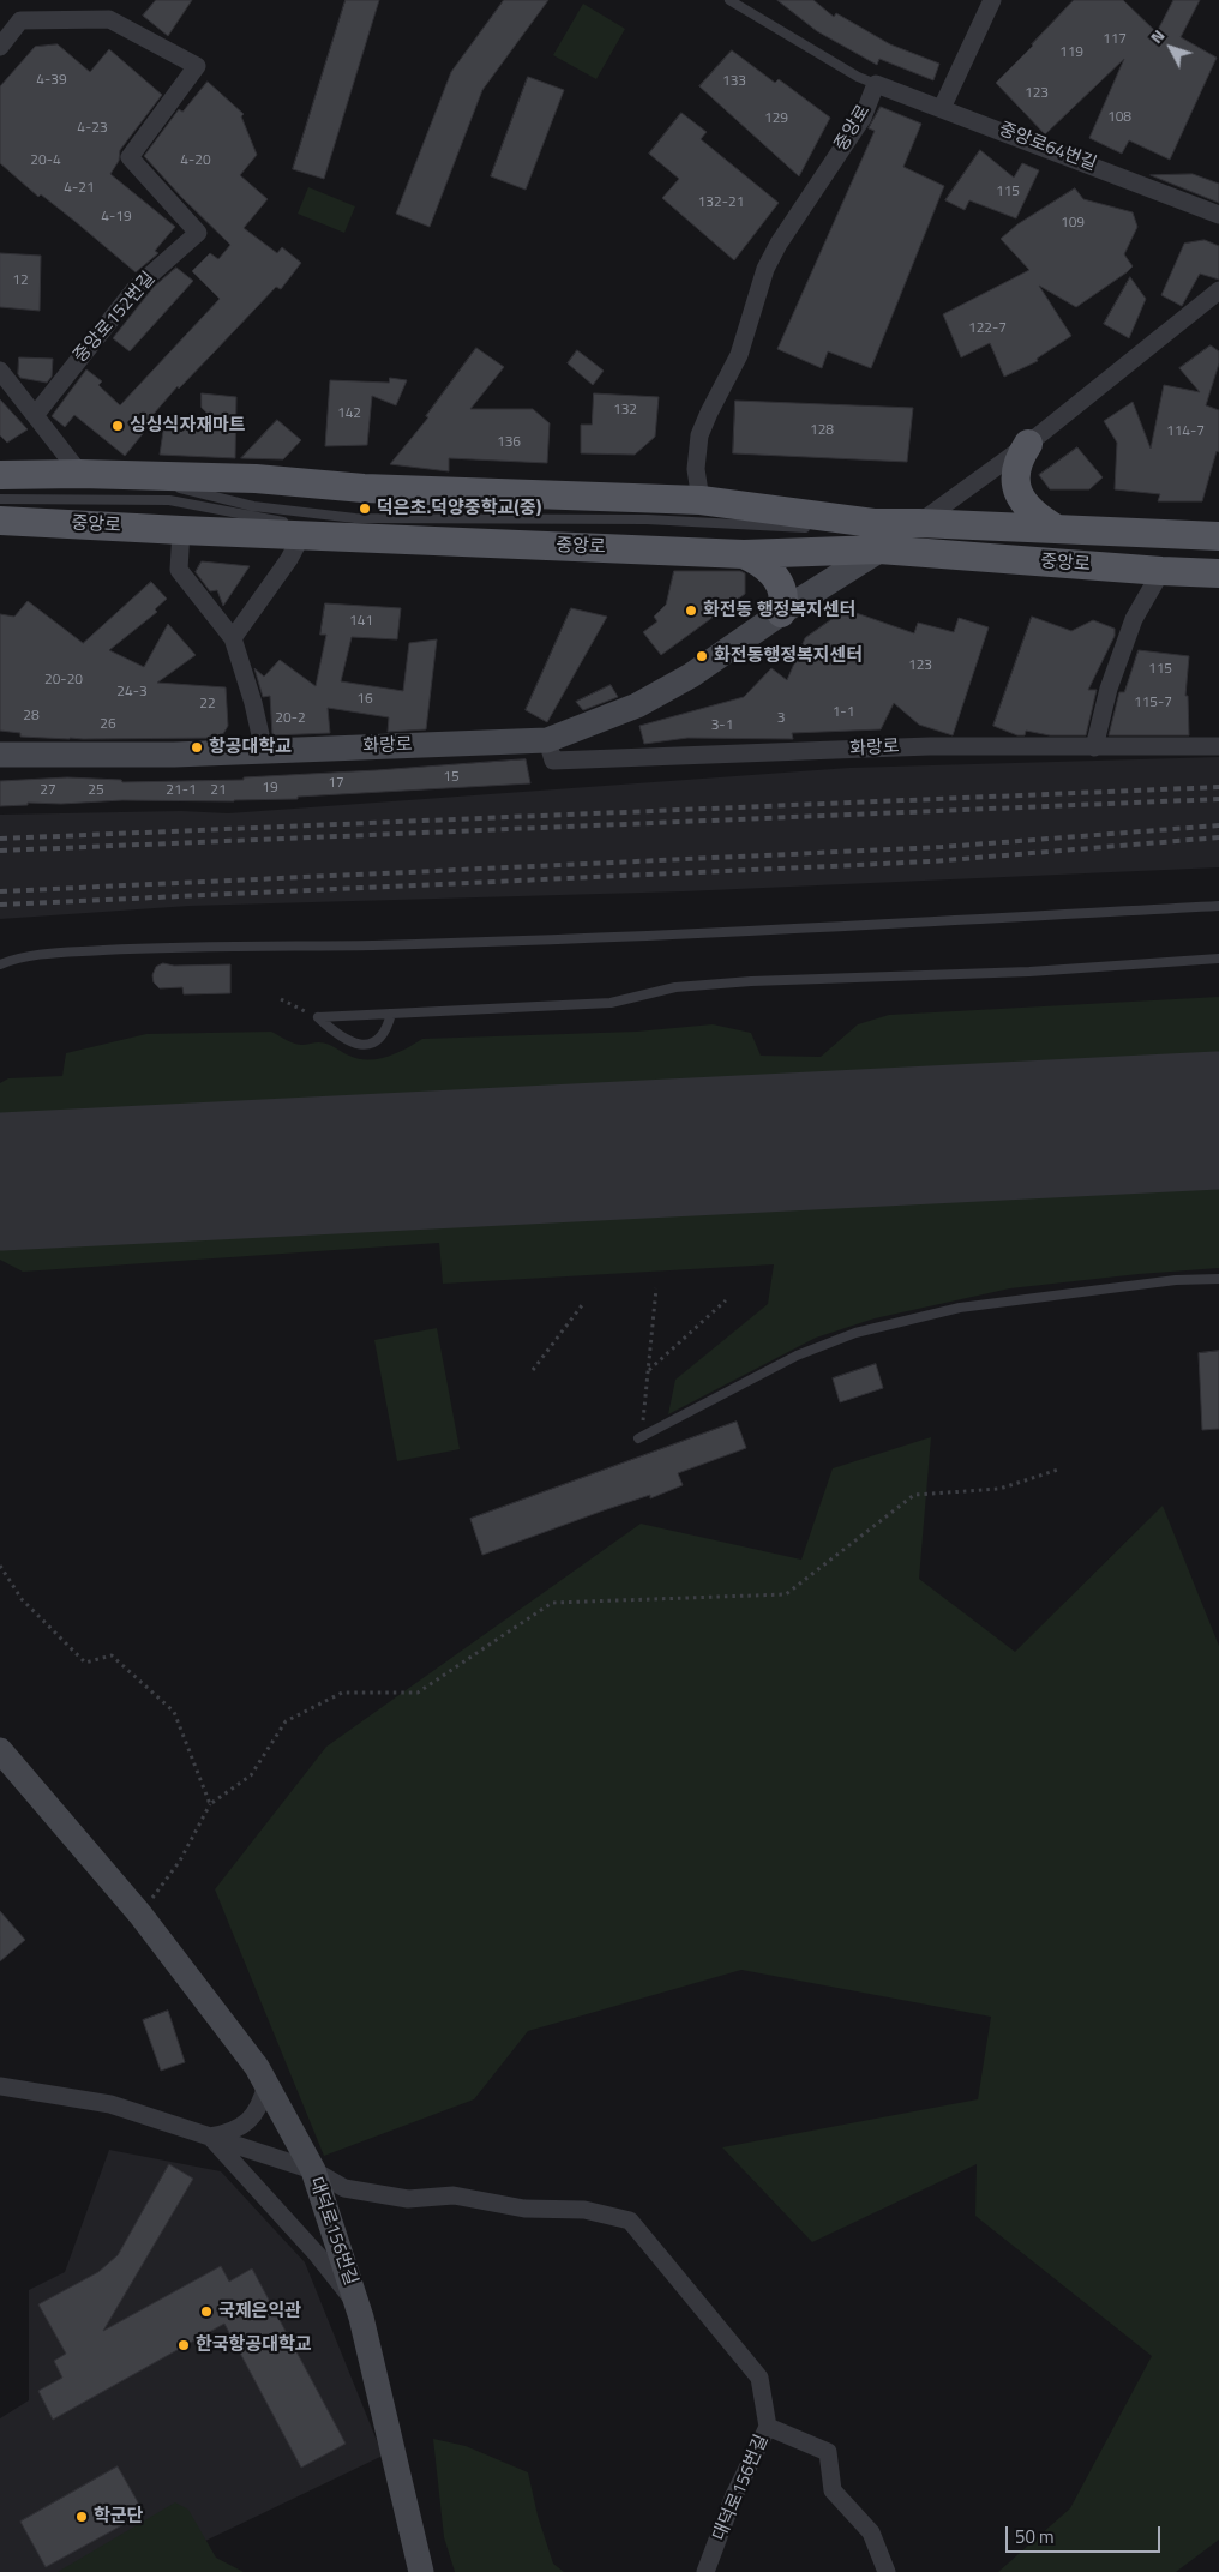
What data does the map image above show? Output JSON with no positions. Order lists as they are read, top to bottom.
{
  "streets": {
    "main road": ["중앙로"],
    "street": [
      "중앙로64번길",
      "중앙로152번길",
      "화랑로",
      "대덕로156번길"
    ]
  },
  "crossings": [
    ["중앙로", "중앙로64번길"],
    ["중앙로", "화랑로"]
  ],
  "places": [
    "싱싱식자재마트",
    "덕은초.덕양중학교(중)",
    "화전동 행정복지센터",
    "화전동행정복지센터",
    "항공대학교",
    "국제은익관",
    "한국항공대학교",
    "학군단"
  ],
  "house_numbers": [
    "117",
    "119",
    "4-39",
    "133",
    "123",
    "108",
    "129",
    "4-23",
    "20-4",
    "4-20",
    "4-21",
    "115",
    "132-21",
    "4-19",
    "109",
    "12",
    "122-7",
    "132",
    "142",
    "128",
    "114-7",
    "136",
    "141",
    "123",
    "115",
    "20-20",
    "24-3",
    "16",
    "115-7",
    "22",
    "1-1",
    "28",
    "20-2",
    "3",
    "26",
    "3-1",
    "15",
    "17",
    "19",
    "27",
    "25",
    "21-1",
    "21"
  ],
  "scale_bar": "50 m",
  "north": "top left"
}
